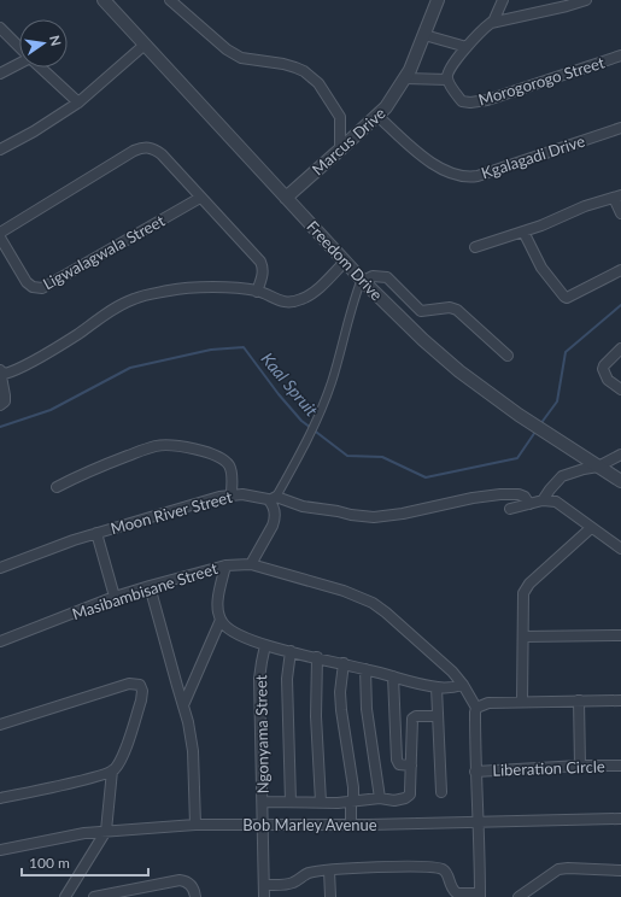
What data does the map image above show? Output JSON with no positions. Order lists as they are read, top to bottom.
{
  "streets": {
    "street": [
      "Morogorogo Street",
      "Marcus Drive",
      "Kgalagadi Drive",
      "Ligwalagwala Street",
      "Freedom Drive",
      "Moon River Street",
      "Masibambisane Street",
      "Ngonyama Street",
      "Liberation Circle",
      "Bob Marley Avenue"
    ]
  },
  "crossings": [
    ["Marcus Drive", "Kgalagadi Drive"],
    ["Marcus Drive", "Freedom Drive"],
    ["Moon River Street", "Masibambisane Street"],
    ["Ngonyama Street", "Bob Marley Avenue"]
  ],
  "water": ["Kaal Spruit"],
  "scale_bar": "100 m",
  "north": "right"
}
